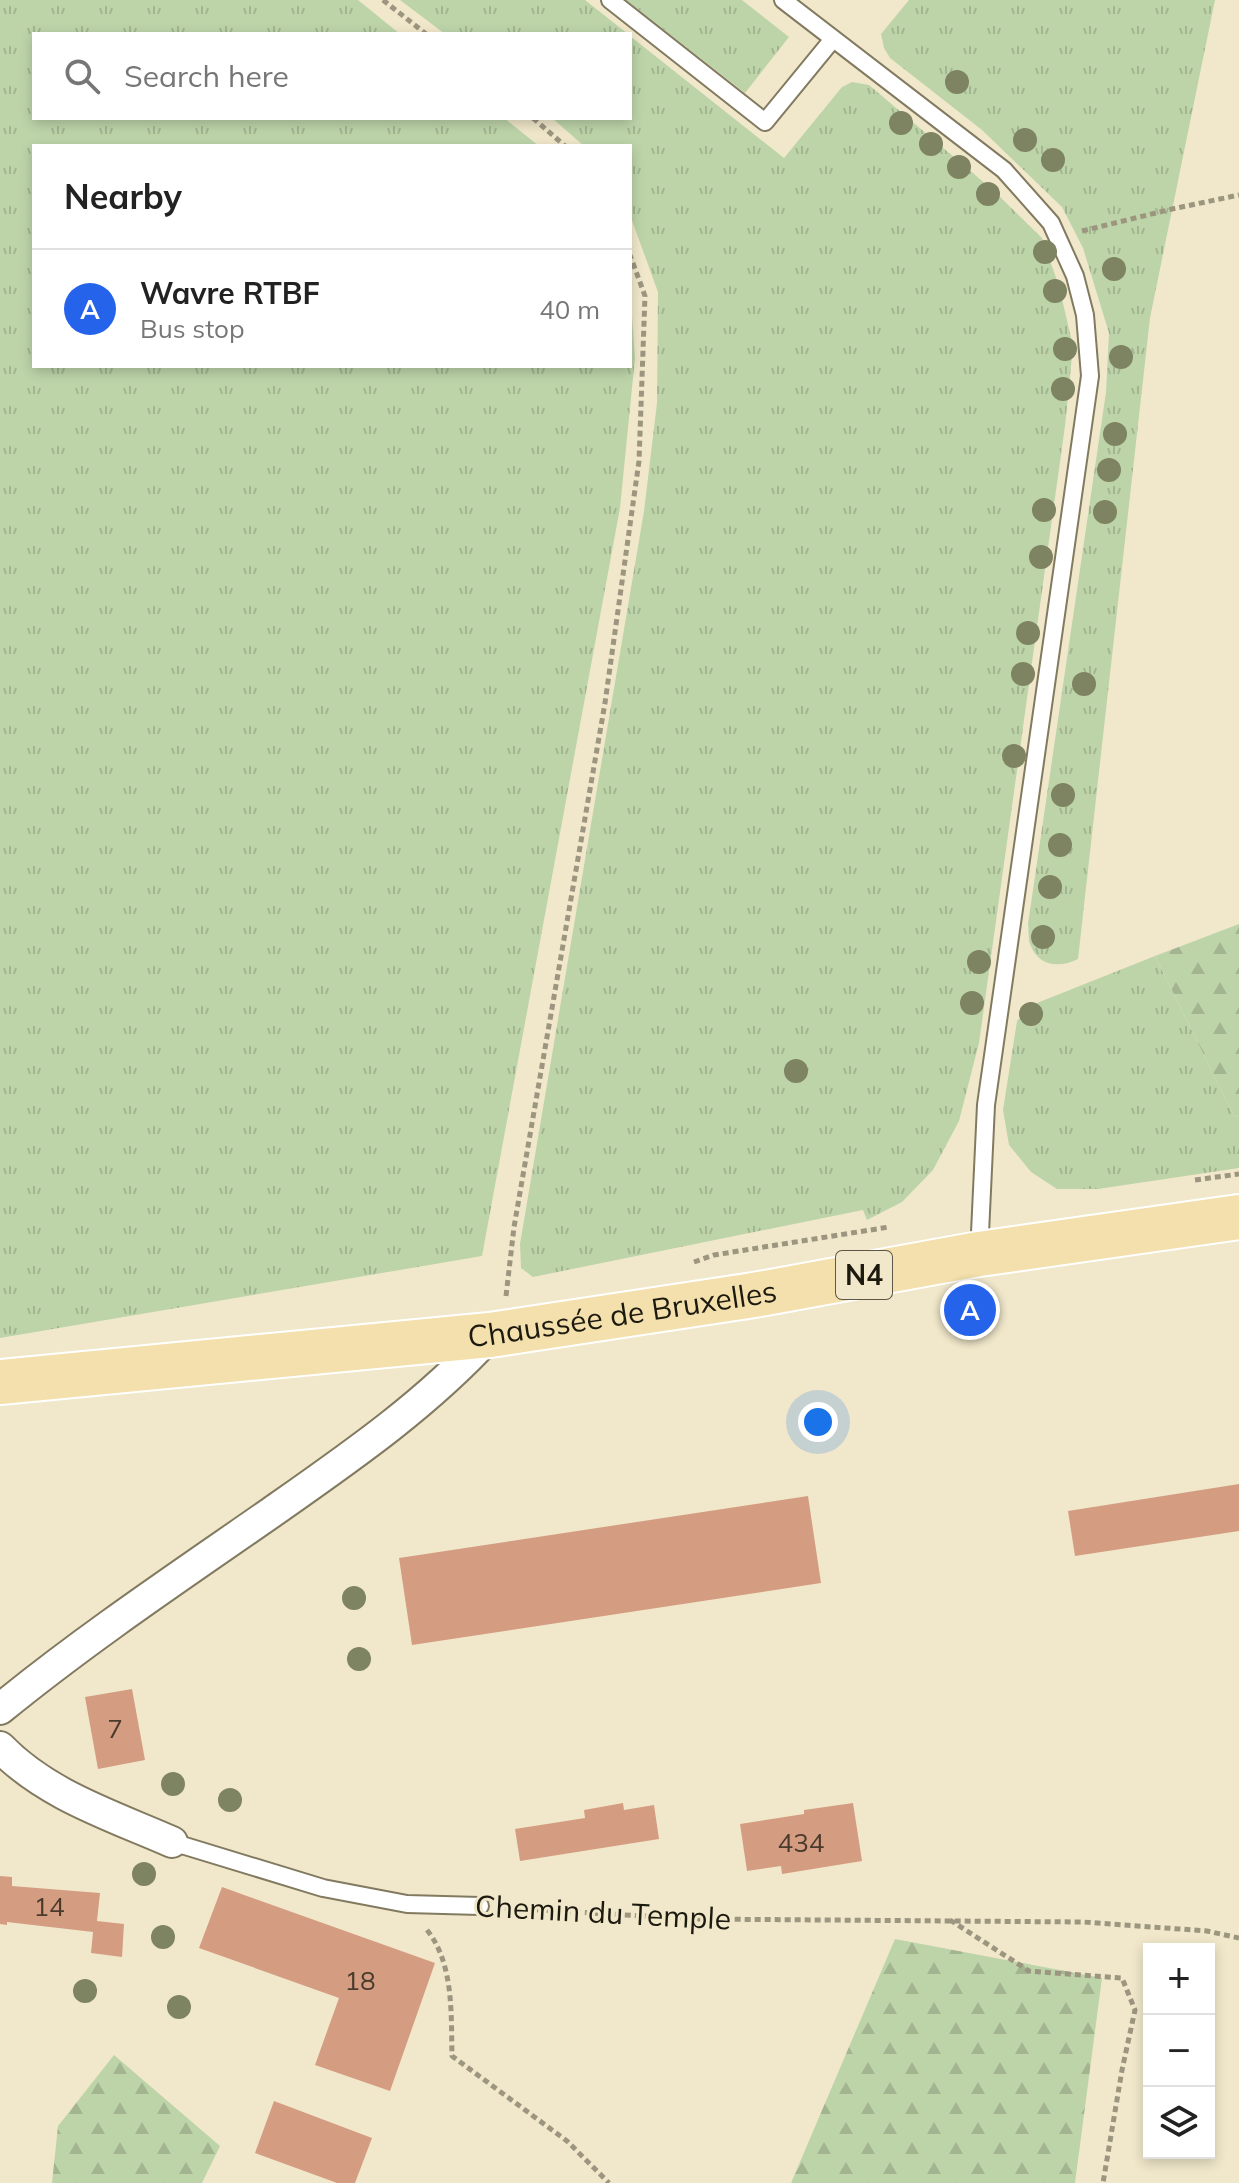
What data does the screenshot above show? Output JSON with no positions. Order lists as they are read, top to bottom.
{
  "streets": {
    "main road": ["N4", "Chaussée de Bruxelles"],
    "street": ["Chemin du Temple"]
  },
  "house_numbers": [
    "7",
    "434",
    "14",
    "18"
  ],
  "page": {
    "search": "Search here",
    "heading": "Nearby",
    "list": [
      {
        "mark": "A",
        "name": "Wavre RTBF",
        "note": "Bus stop",
        "value": "40 m"
      }
    ],
    "pins": "A",
    "map_buttons": ["+", "−"]
  }
}
